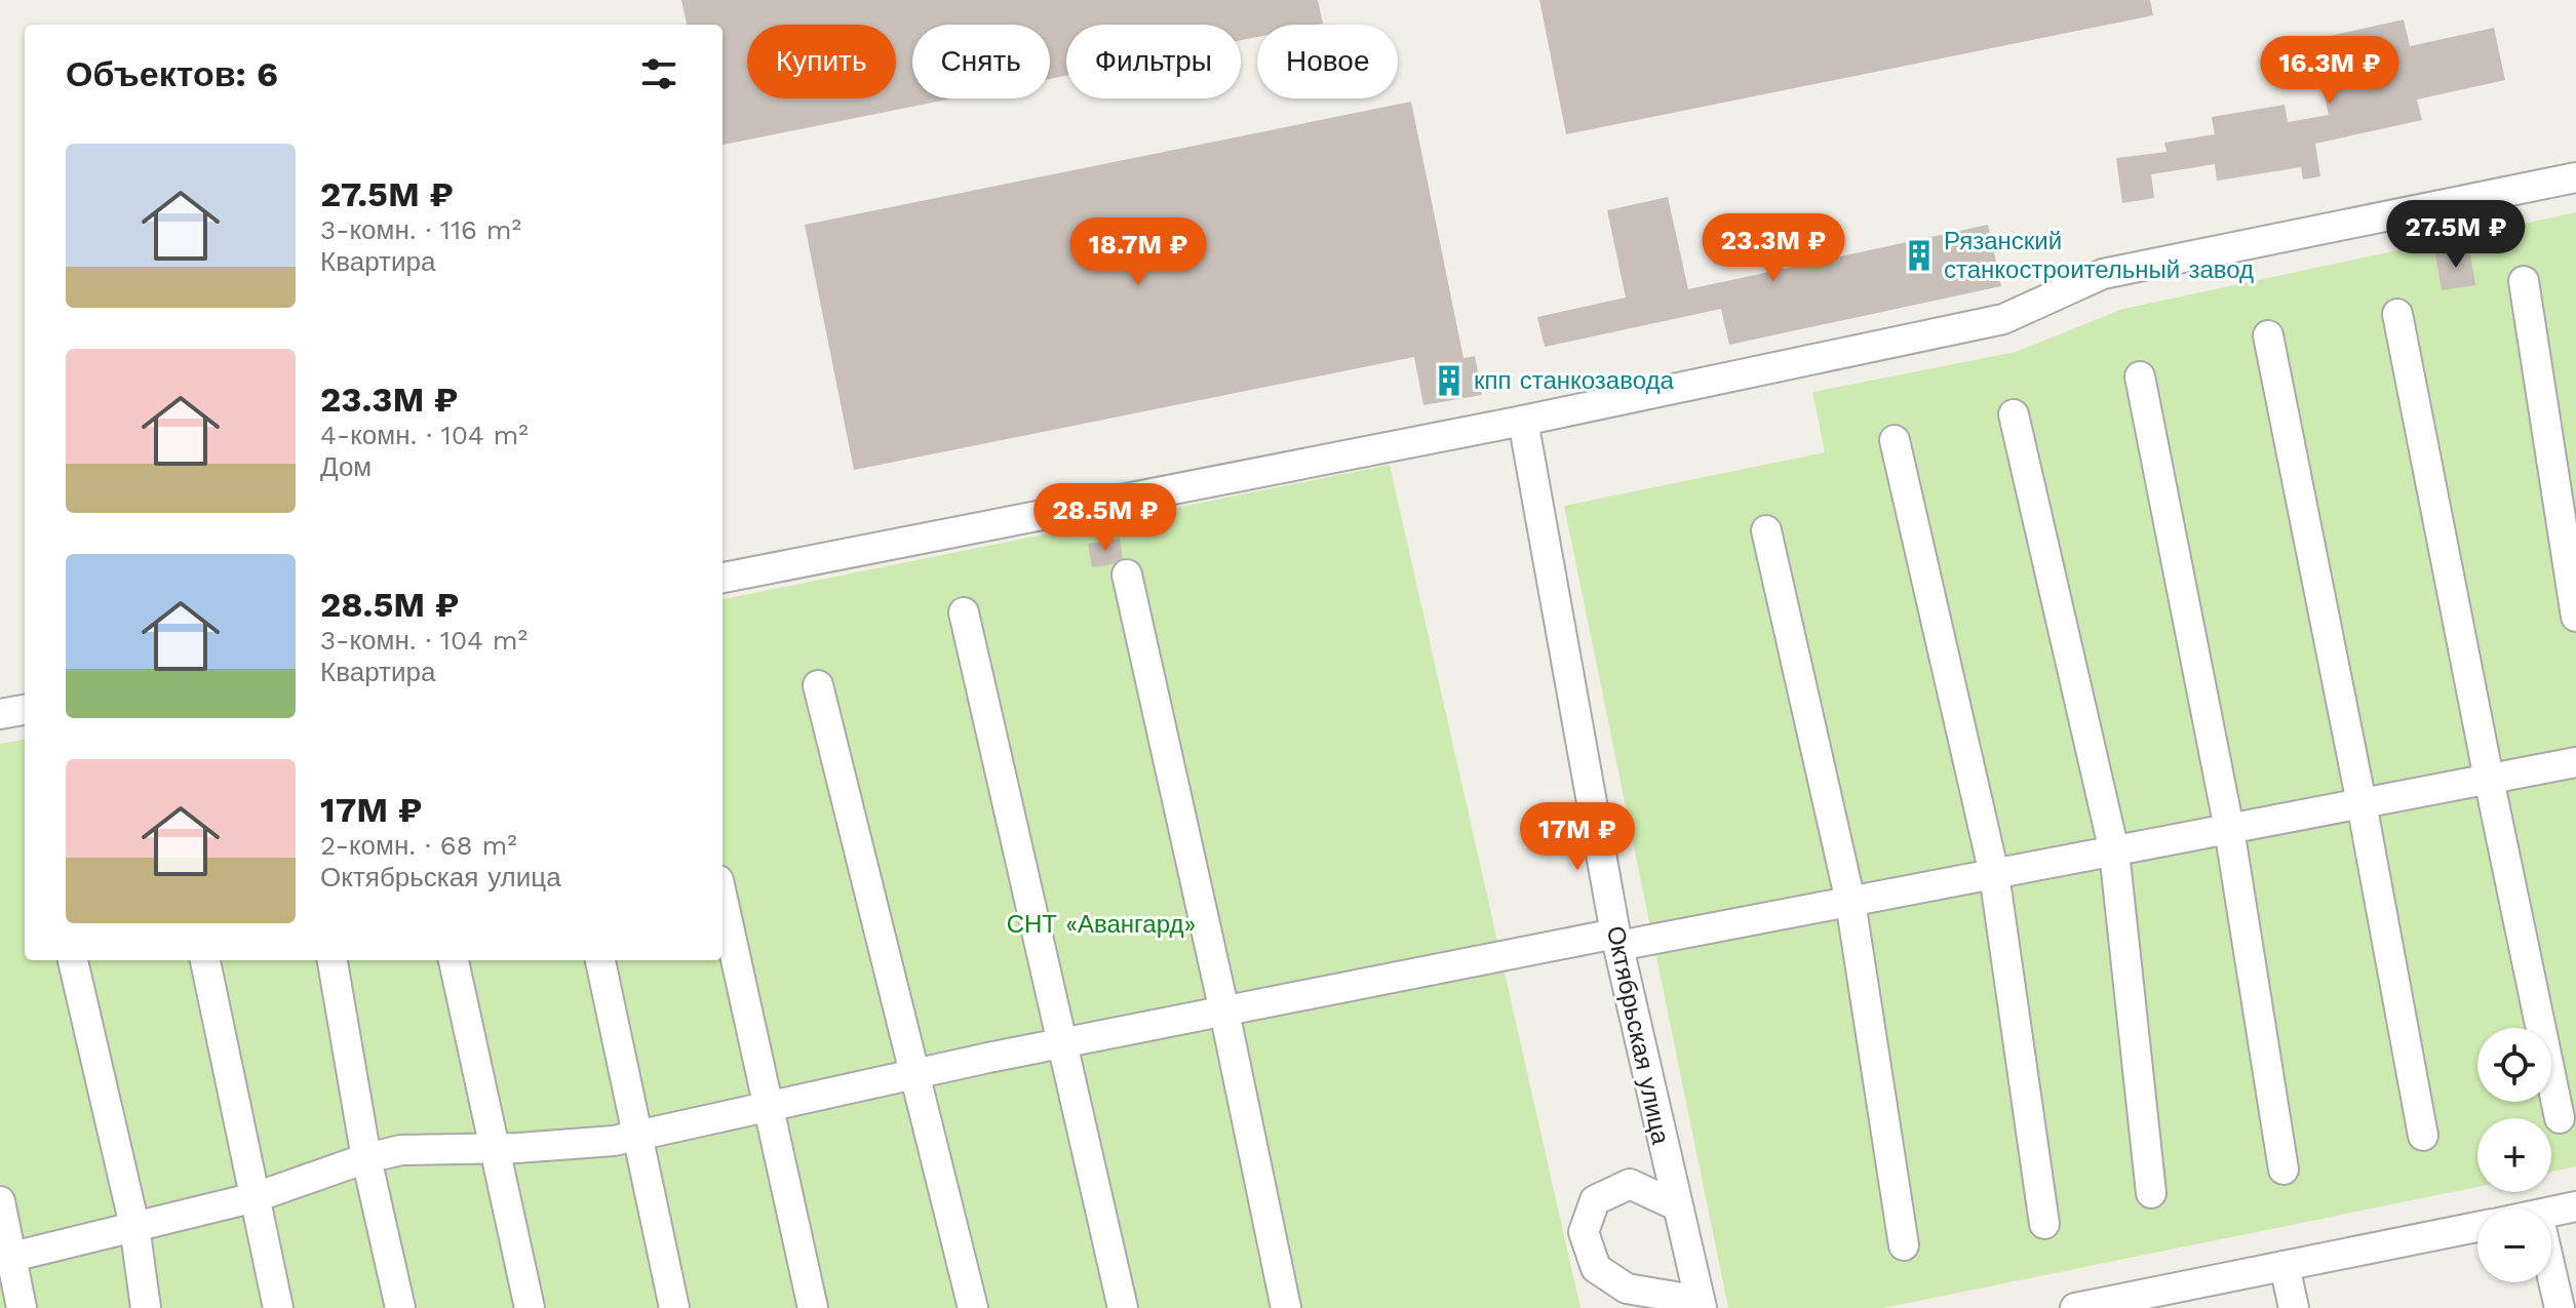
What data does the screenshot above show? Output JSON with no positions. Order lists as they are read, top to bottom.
{
  "streets": {
    "street": ["Октябрьская улица"]
  },
  "parks": ["СНТ «Авангард»"],
  "places": {
    "building": ["Рязанский станкостроительный завод", "кпп станкозавода"]
  },
  "page": {
    "chip": [
      "Купить",
      "Снять",
      "Фильтры",
      "Новое"
    ],
    "heading": "Объектов: 6",
    "price": [
      "16.3M ₽",
      "27.5M ₽",
      "23.3M ₽",
      "18.7M ₽",
      "28.5M ₽",
      "17M ₽"
    ],
    "list": [
      {
        "name": "27.5M ₽",
        "note": "3-комн. · 116 m² · Квартира"
      },
      {
        "name": "23.3M ₽",
        "note": "4-комн. · 104 m² · Дом"
      },
      {
        "name": "28.5M ₽",
        "note": "3-комн. · 104 m² · Квартира"
      },
      {
        "name": "17M ₽",
        "note": "2-комн. · 68 m² · Октябрьская улица"
      }
    ],
    "map_buttons": ["+", "−"]
  }
}
